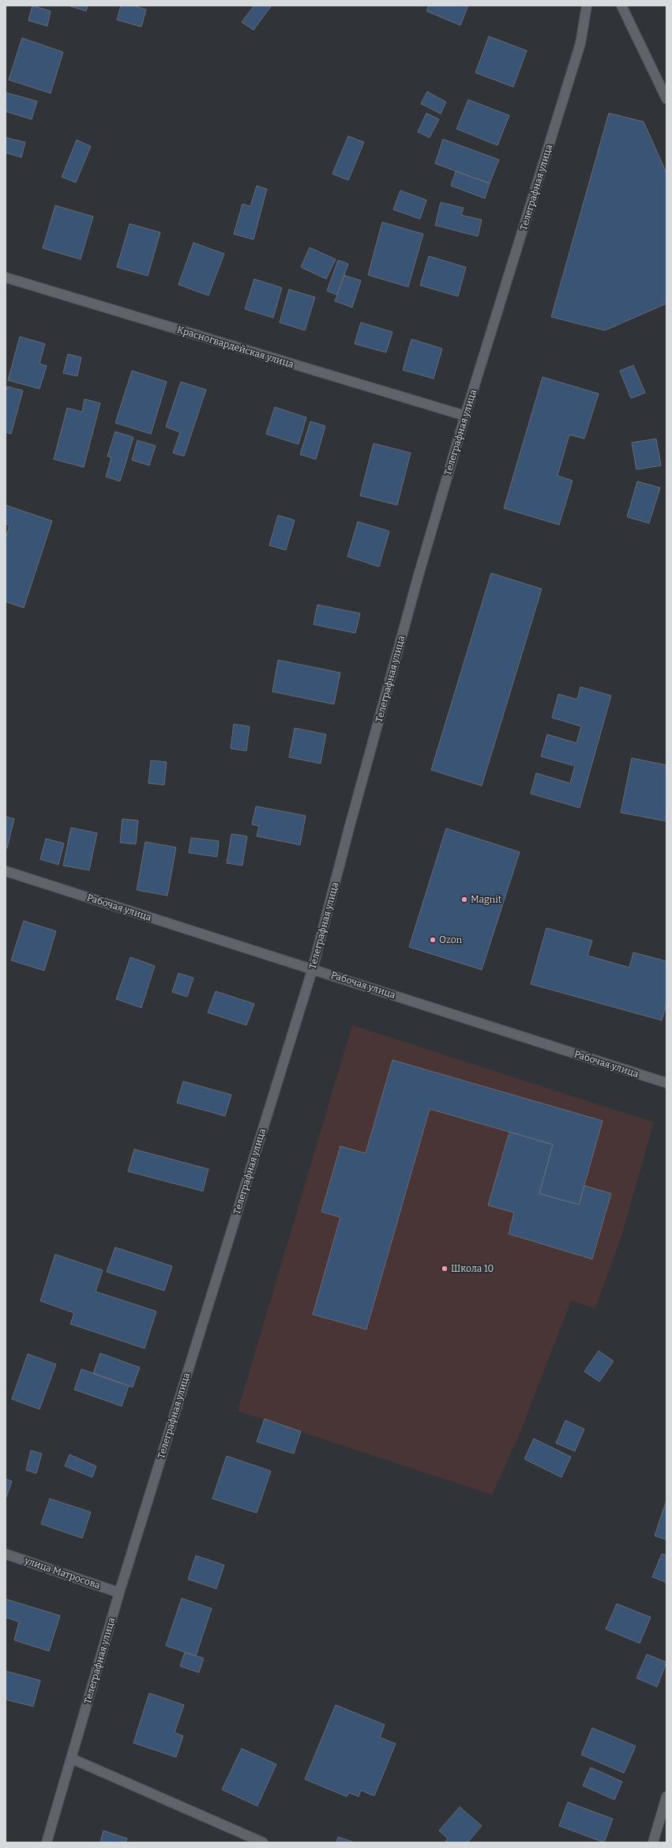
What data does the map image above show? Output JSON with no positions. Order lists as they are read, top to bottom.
{
  "streets": {
    "street": [
      "Телеграфная улица",
      "Красногвардейская улица",
      "Рабочая улица",
      "улица Матросова"
    ]
  },
  "crossings": [
    ["Телеграфная улица", "Красногвардейская улица"],
    ["Телеграфная улица", "Рабочая улица"],
    ["Телеграфная улица", "улица Матросова"]
  ],
  "places": ["Magnit", "Ozon", "Школа 10"]
}
